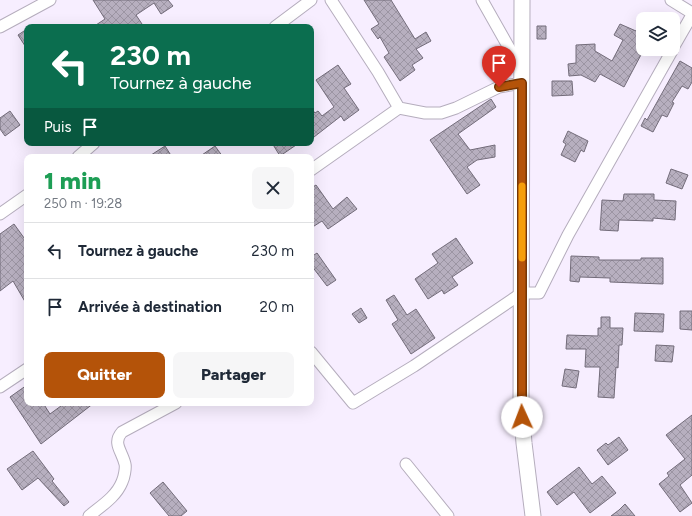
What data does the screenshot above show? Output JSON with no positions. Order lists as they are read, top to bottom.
{
  "page": {
    "turn": ["230 m", "Tournez à gauche"],
    "then": "Puis",
    "heading": ["1 min", "250 m · 19:28"],
    "list": [
      {
        "name": "Tournez à gauche",
        "value": "230 m"
      },
      {
        "name": "Arrivée à destination",
        "value": "20 m"
      }
    ],
    "buttons": ["Quitter", "Partager"]
  }
}
